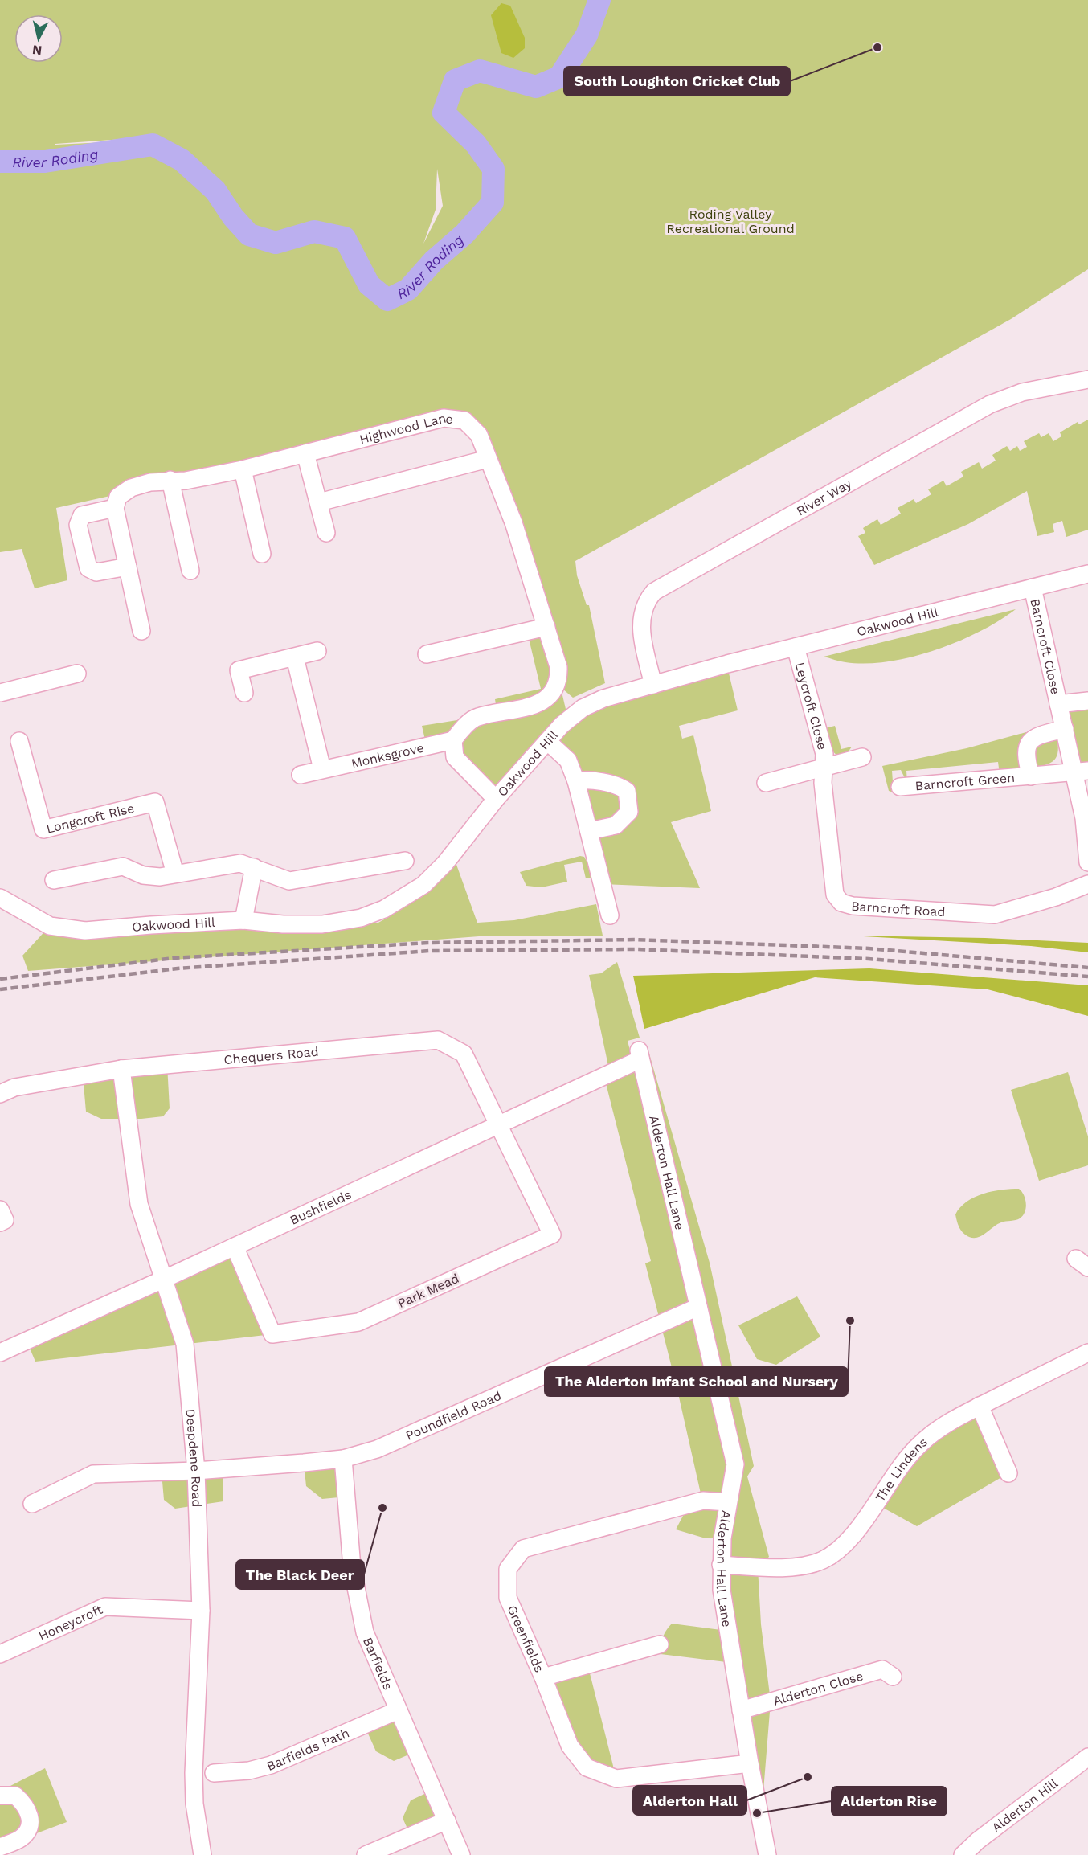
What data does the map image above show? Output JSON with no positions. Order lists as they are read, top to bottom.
{
  "streets": {
    "street": [
      "Highwood Lane",
      "River Way",
      "Oakwood Hill",
      "Barncroft Close",
      "Leycroft Close",
      "Monksgrove",
      "Barncroft Green",
      "Longcroft Rise",
      "Barncroft Road",
      "Chequers Road",
      "Alderton Hall Lane",
      "Bushfields",
      "Park Mead",
      "Poundfield Road",
      "Deepdene Road",
      "The Lindens",
      "Honeycroft",
      "Greenfields",
      "Barfields",
      "Alderton Close",
      "Barfields Path",
      "Alderton Hill"
    ]
  },
  "crossings": [
    ["Highwood Lane", "Monksgrove"],
    ["River Way", "Oakwood Hill"],
    ["Oakwood Hill", "Barncroft Close"],
    ["Oakwood Hill", "Leycroft Close"],
    ["Barncroft Close", "Barncroft Green"],
    ["Leycroft Close", "Barncroft Road"],
    ["Chequers Road", "Bushfields"],
    ["Chequers Road", "Park Mead"],
    ["Chequers Road", "Deepdene Road"],
    ["Alderton Hall Lane", "Bushfields"],
    ["Alderton Hall Lane", "Poundfield Road"],
    ["Alderton Hall Lane", "The Lindens"],
    ["Alderton Hall Lane", "Greenfields"],
    ["Alderton Hall Lane", "Alderton Close"],
    ["Bushfields", "Park Mead"],
    ["Bushfields", "Deepdene Road"],
    ["Poundfield Road", "Deepdene Road"],
    ["Poundfield Road", "Barfields"],
    ["Deepdene Road", "Honeycroft"],
    ["Barfields", "Barfields Path"]
  ],
  "water": ["River Roding"],
  "parks": ["Roding Valley Recreational Ground"],
  "places": [
    "South Loughton Cricket Club",
    "The Alderton Infant School and Nursery",
    "The Black Deer",
    "Alderton Hall",
    "Alderton Rise"
  ],
  "north": "bottom"
}
